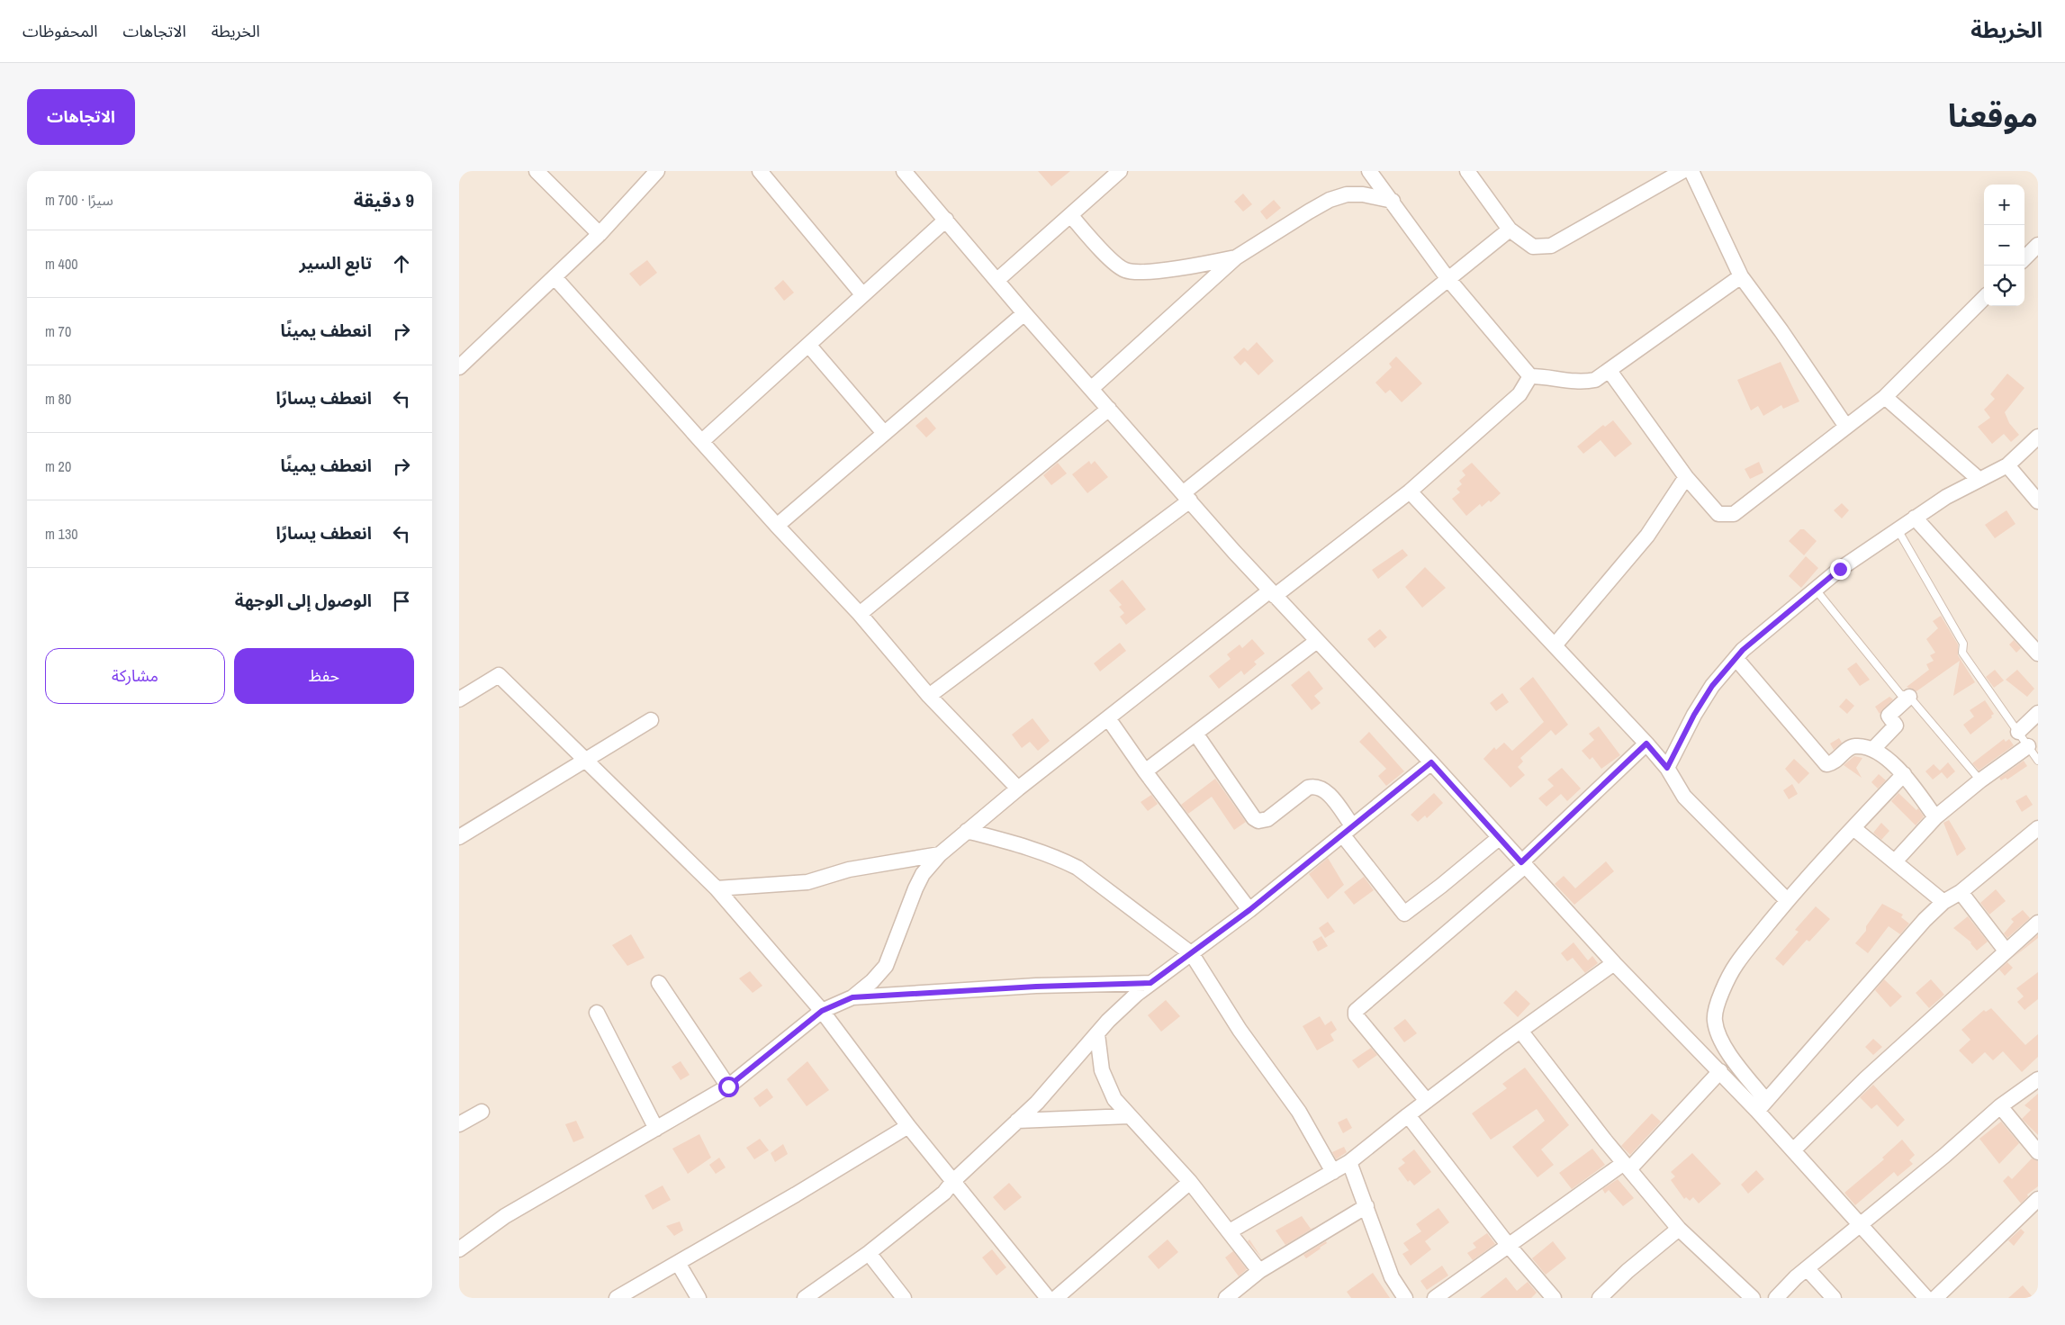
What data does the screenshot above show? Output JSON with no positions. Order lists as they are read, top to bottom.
{
  "page": {
    "header": "الخريطة",
    "nav": ["الخريطة", "الاتجاهات", "المحفوظات"],
    "title": "موقعنا",
    "buttons": [
      "الاتجاهات",
      ["حفظ", "مشاركة"]
    ],
    "heading": ["9 دقيقة", "سيرًا · 700 m"],
    "map_buttons": ["+", "−"],
    "list": [
      ["تابع السير", "400 m"],
      ["انعطف يمينًا", "70 m"],
      ["انعطف يسارًا", "80 m"],
      ["انعطف يمينًا", "20 m"],
      ["انعطف يسارًا", "130 m"],
      "الوصول إلى الوجهة"
    ]
  }
}
